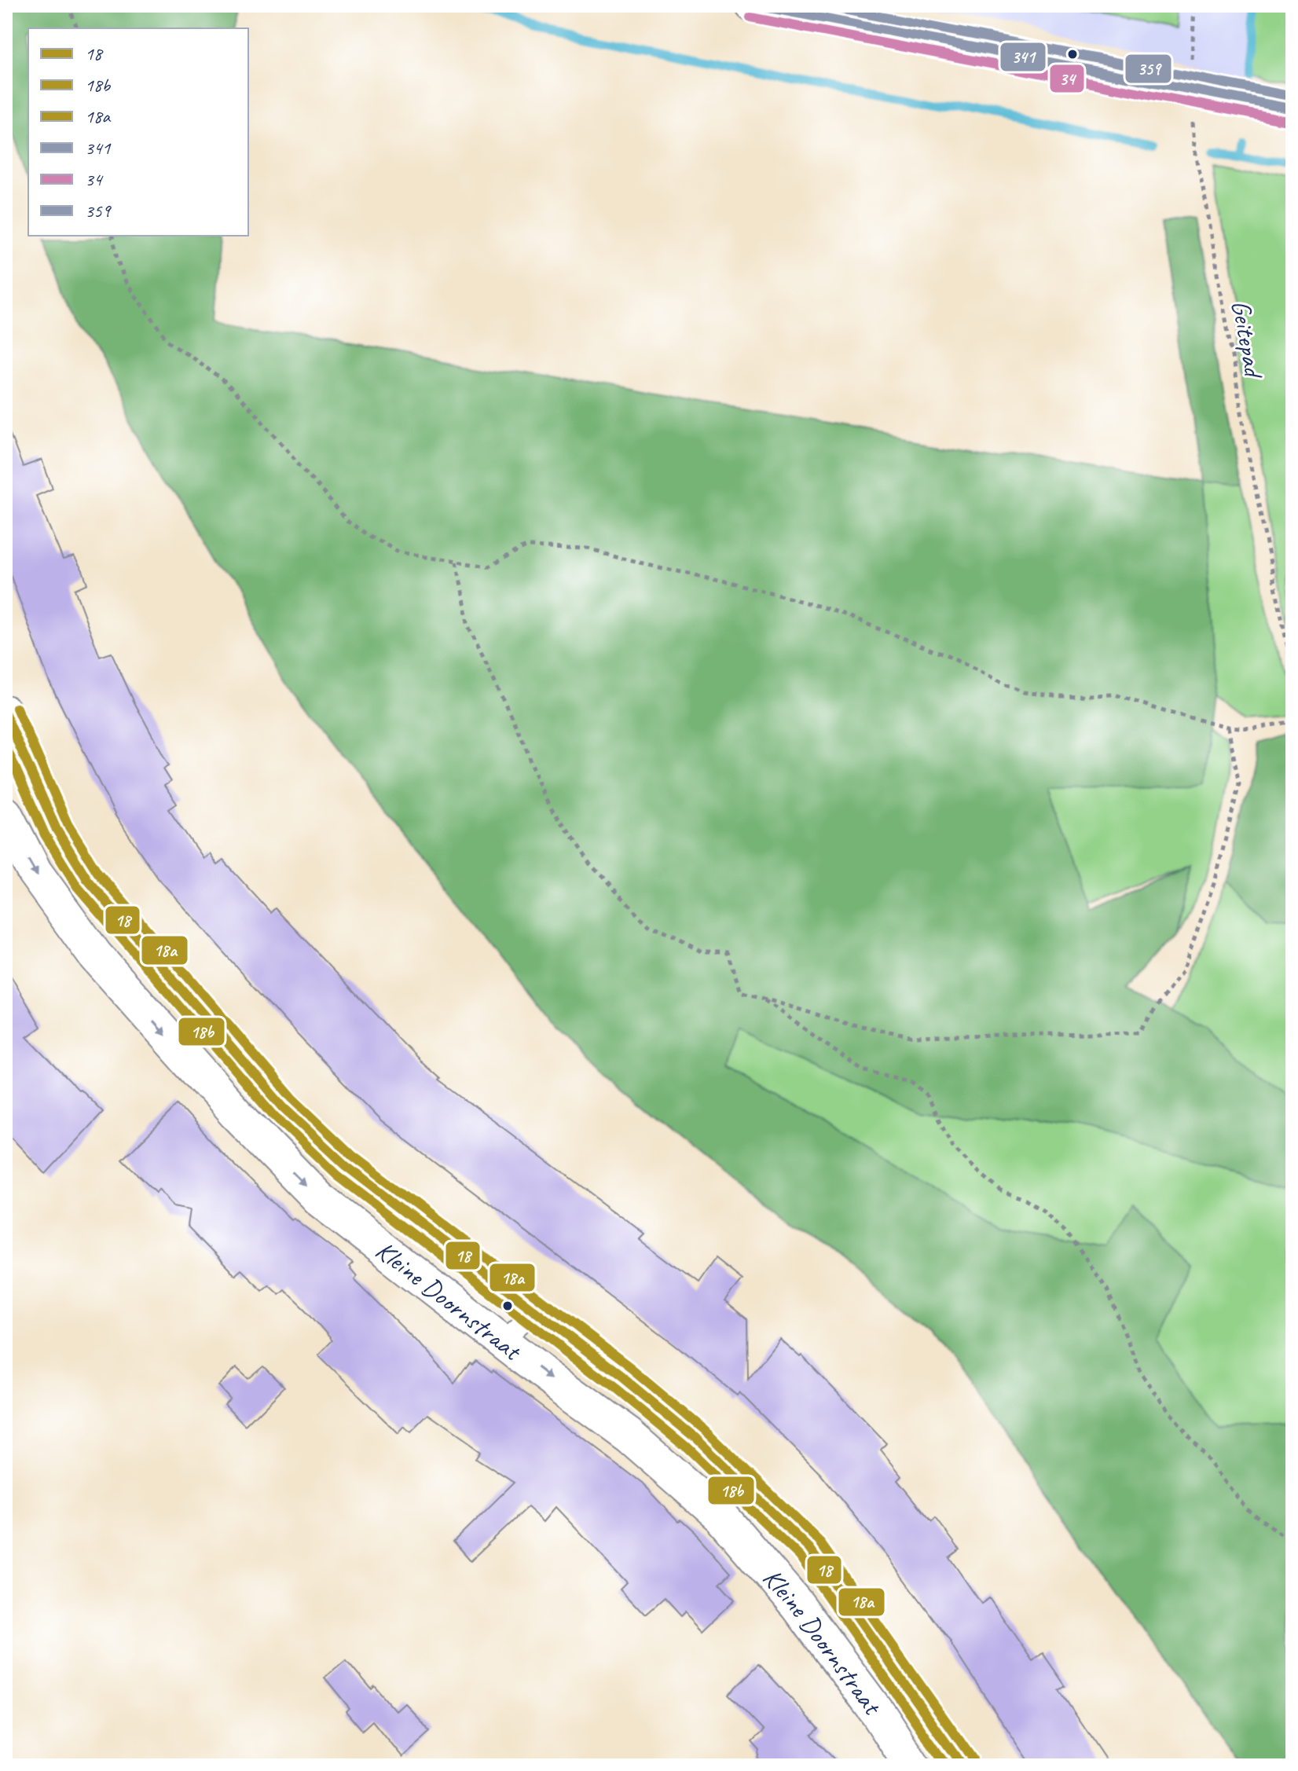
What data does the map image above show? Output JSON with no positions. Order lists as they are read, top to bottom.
{
  "streets": {
    "street": ["Kleine Doornstraat"],
    "path": ["Geitepad"]
  },
  "lines": [
    "transit line 341",
    "transit line 359",
    "transit line 34",
    "transit line 18a",
    "transit line 18",
    "transit line 18b"
  ],
  "legend": [
    "18",
    "18b",
    "18a",
    "341",
    "34",
    "359"
  ]
}
